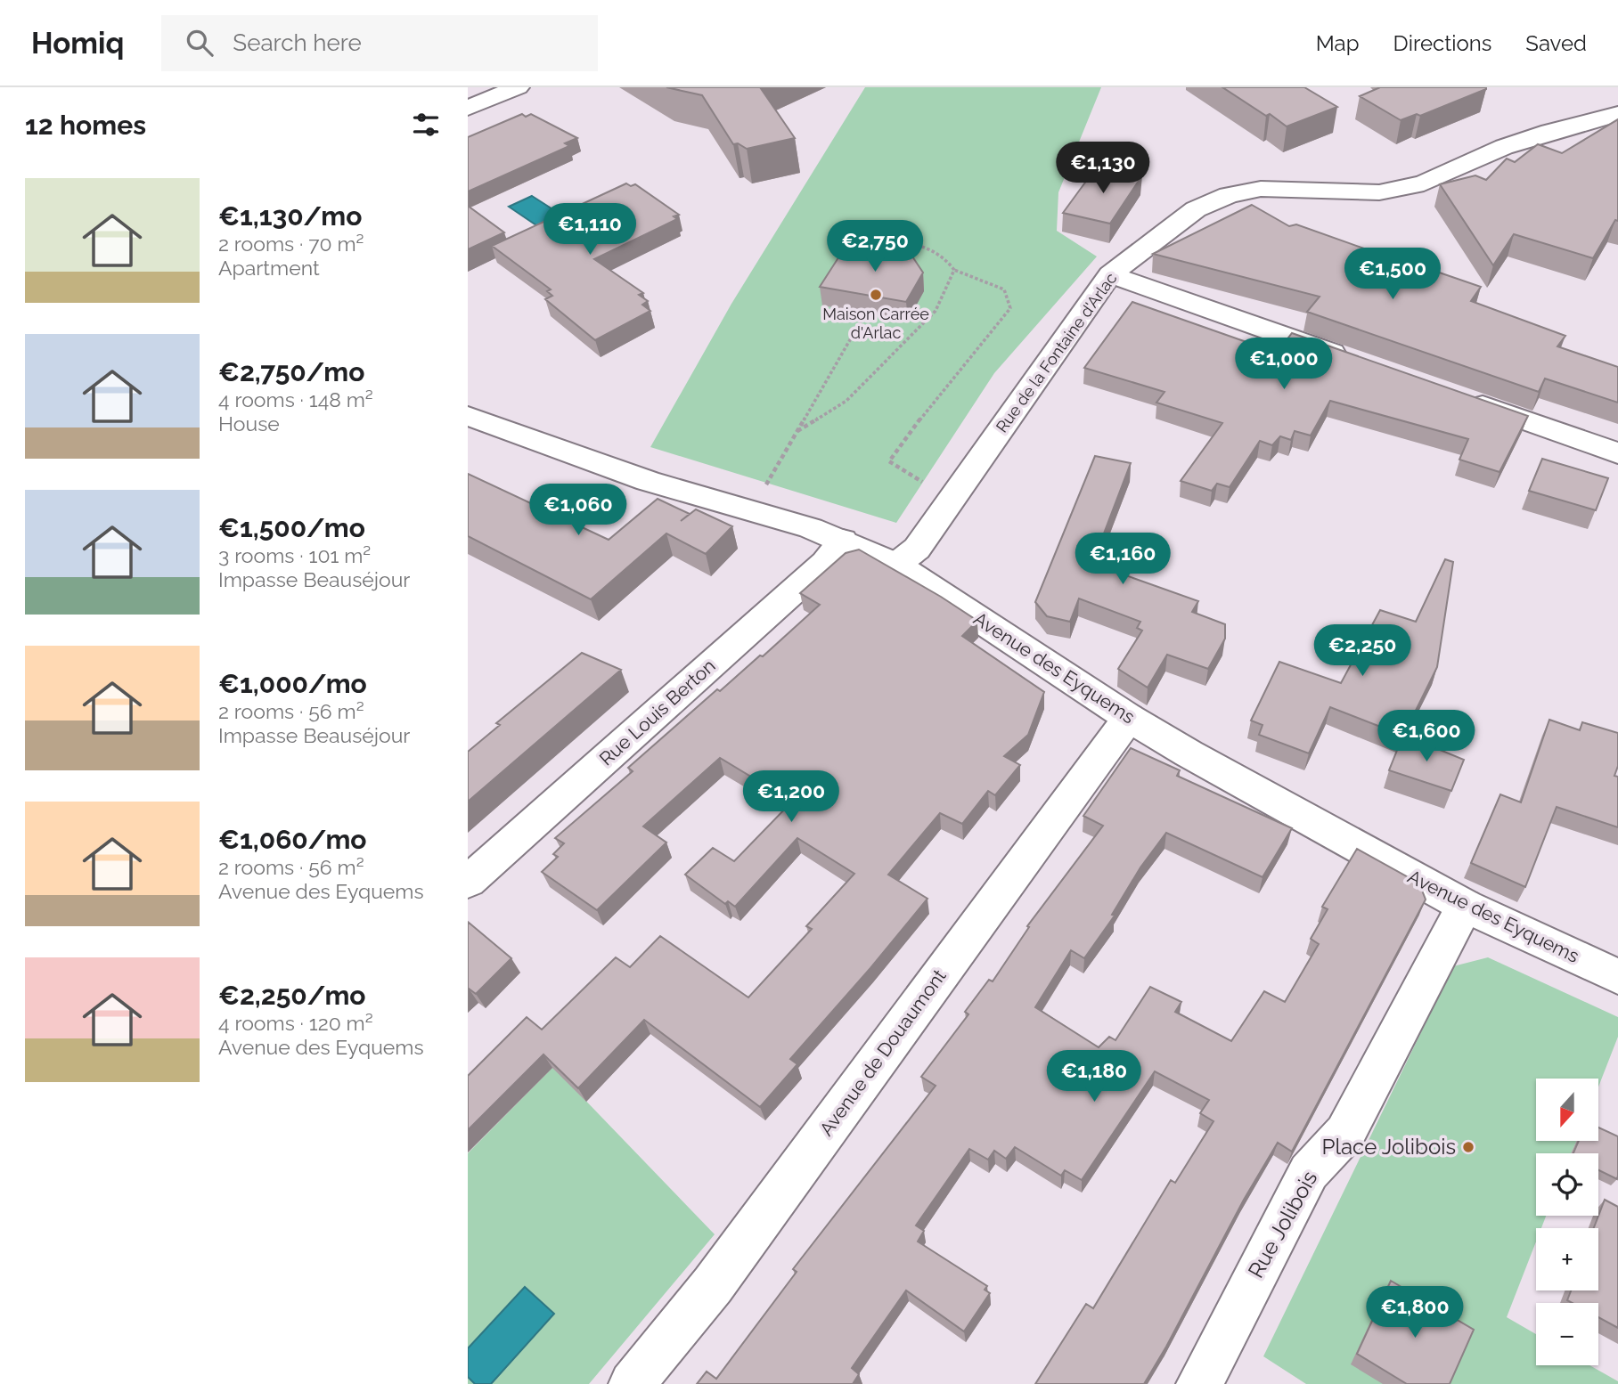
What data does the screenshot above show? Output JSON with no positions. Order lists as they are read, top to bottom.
{
  "streets": {
    "street": [
      "Rue de la Fontaine d'Arlac",
      "Avenue des Eyquems",
      "Rue Louis Berton",
      "Avenue de Douaumont",
      "Rue Jolibois"
    ]
  },
  "crossings": [
    ["Rue de la Fontaine d'Arlac", "Avenue des Eyquems"],
    ["Avenue des Eyquems", "Rue Louis Berton"],
    ["Avenue des Eyquems", "Avenue de Douaumont"],
    ["Avenue des Eyquems", "Rue Jolibois"]
  ],
  "places": ["Maison Carrée d'Arlac", "Place Jolibois"],
  "north": "bottom",
  "page": {
    "header": "Homiq",
    "search": "Search here",
    "nav": ["Map", "Directions", "Saved"],
    "heading": "12 homes",
    "price": [
      "€1,130",
      "€1,110",
      "€2,750",
      "€1,500",
      "€1,000",
      "€1,060",
      "€1,160",
      "€2,250",
      "€1,600",
      "€1,200",
      "€1,180",
      "€1,800"
    ],
    "list": [
      {
        "name": "€1,130/mo",
        "note": "2 rooms · 70 m² · Apartment"
      },
      {
        "name": "€2,750/mo",
        "note": "4 rooms · 148 m² · House"
      },
      {
        "name": "€1,500/mo",
        "note": "3 rooms · 101 m² · Impasse Beauséjour"
      },
      {
        "name": "€1,000/mo",
        "note": "2 rooms · 56 m² · Impasse Beauséjour"
      },
      {
        "name": "€1,060/mo",
        "note": "2 rooms · 56 m² · Avenue des Eyquems"
      },
      {
        "name": "€2,250/mo",
        "note": "4 rooms · 120 m² · Avenue des Eyquems"
      }
    ],
    "map_buttons": ["+", "−"]
  }
}
